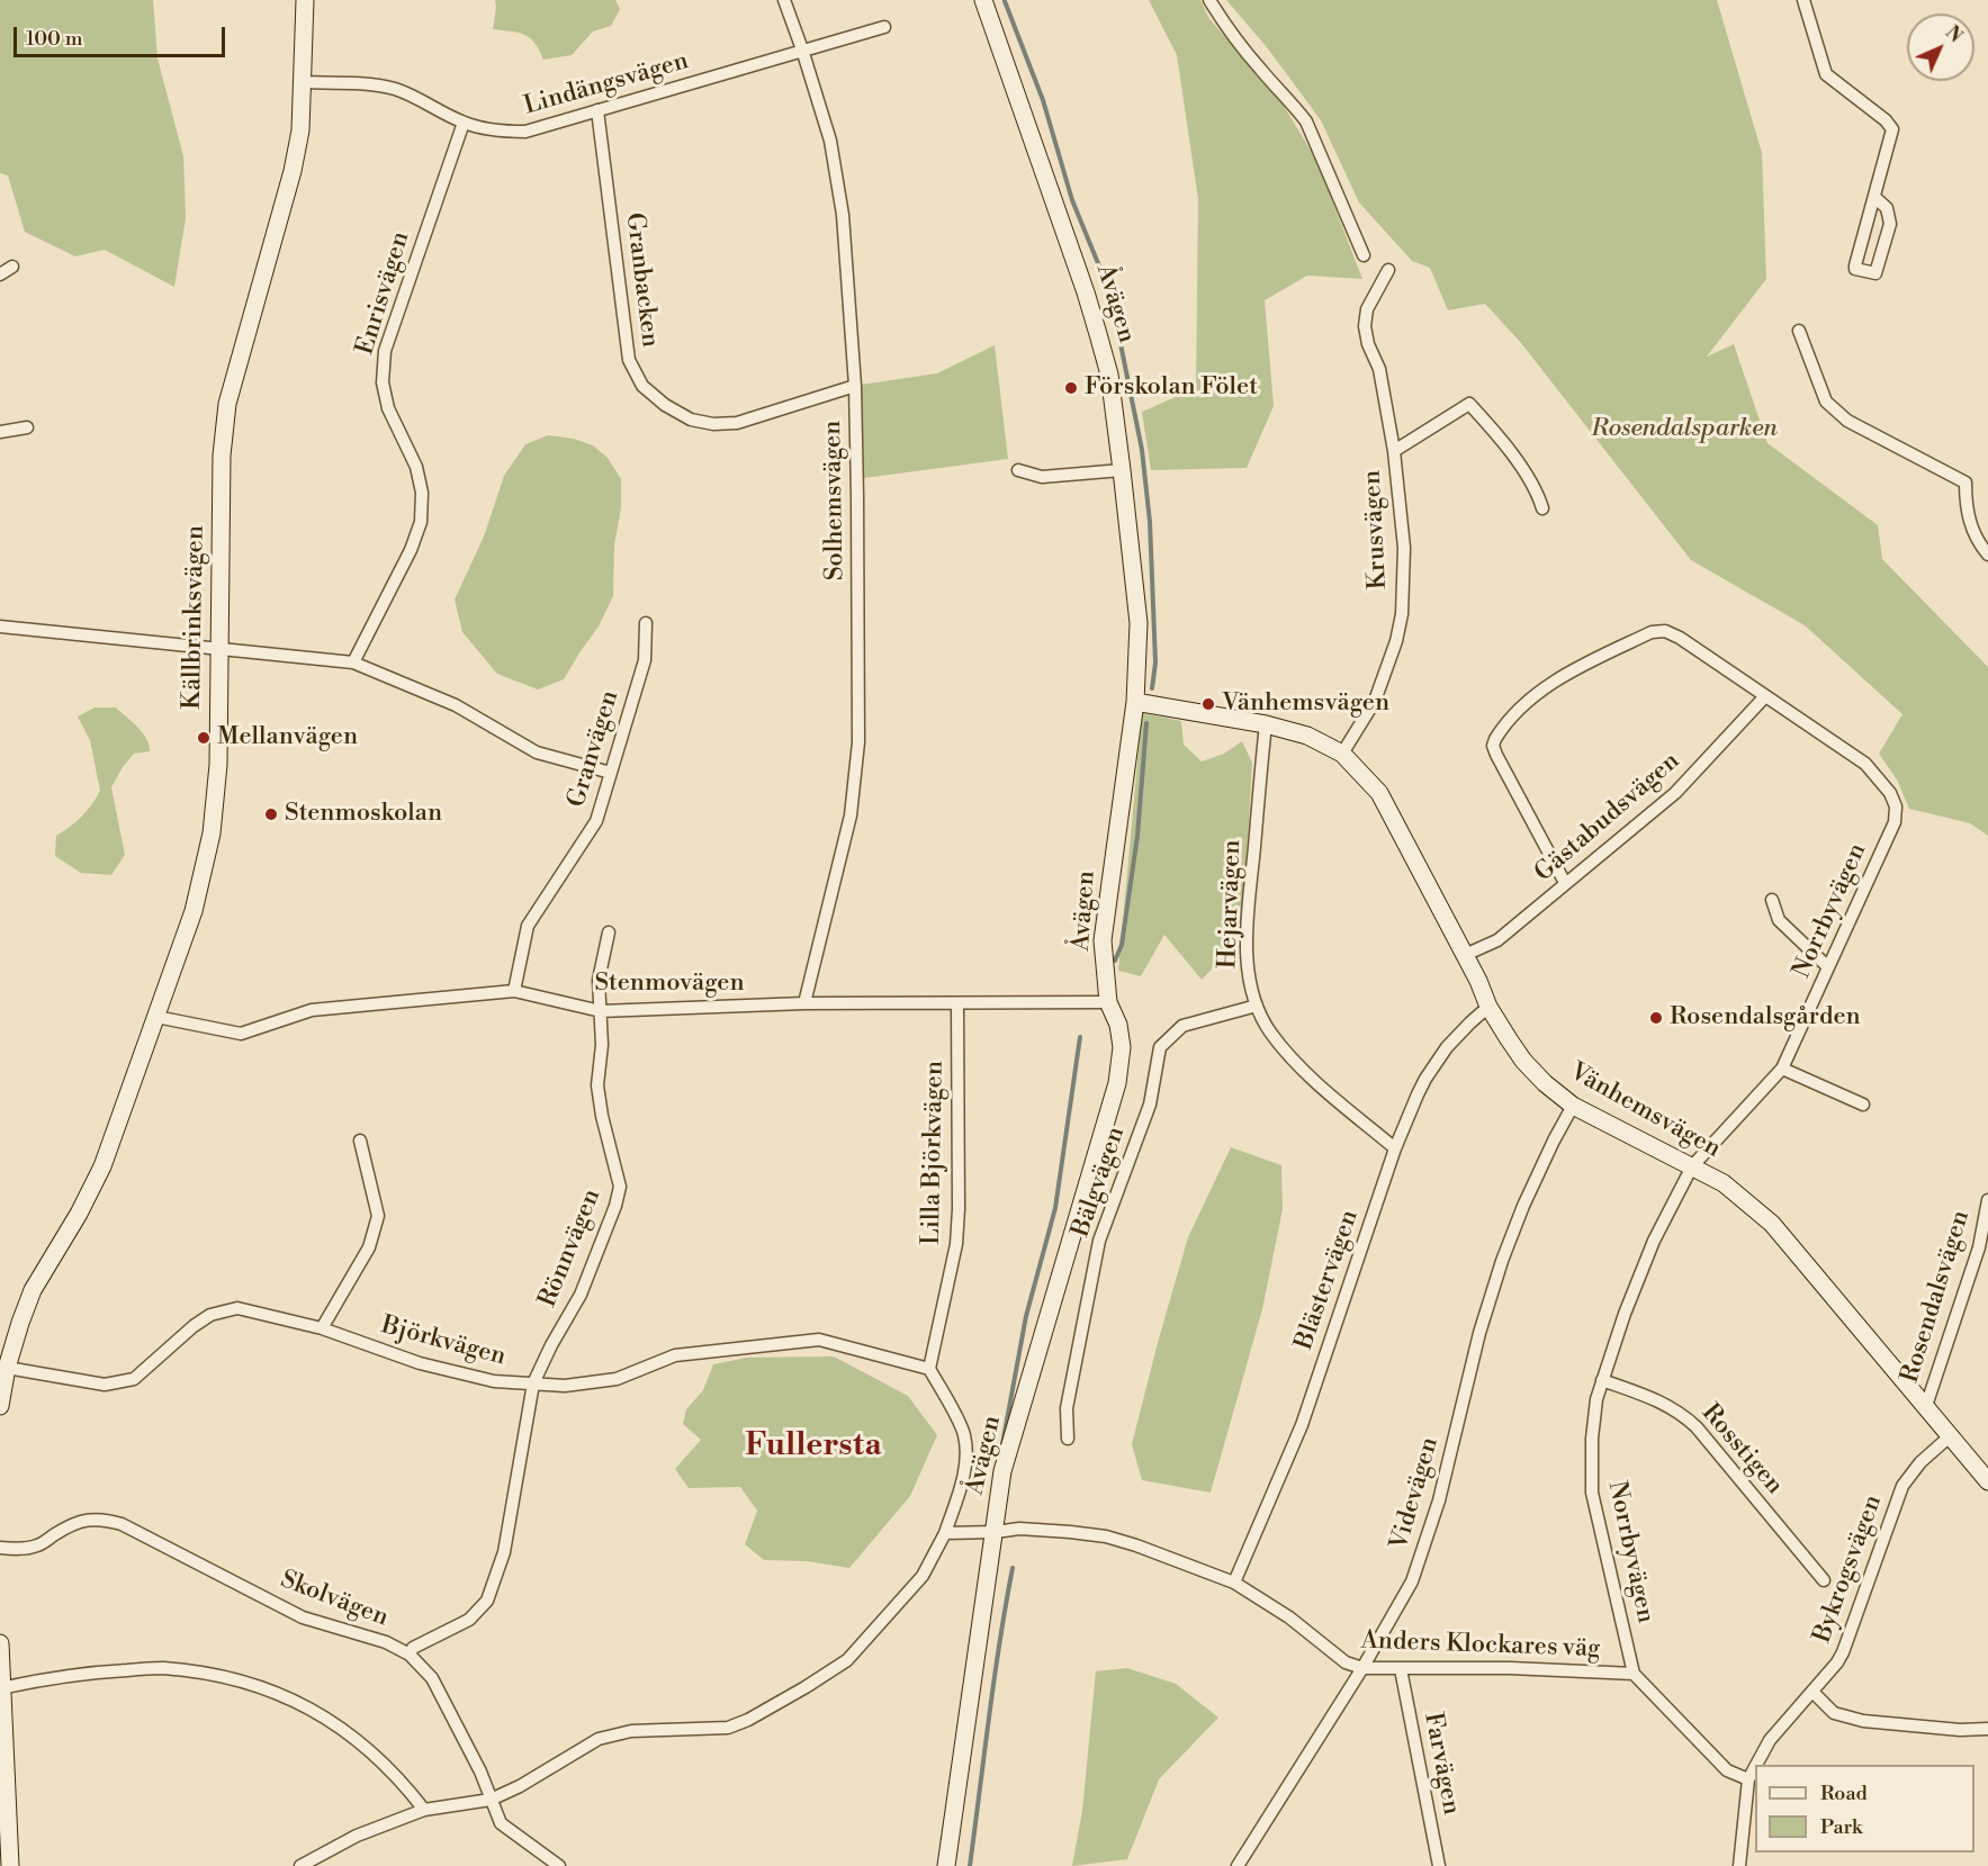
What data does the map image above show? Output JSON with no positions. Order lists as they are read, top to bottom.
{
  "streets": {
    "street": [
      "Lindängsvägen",
      "Granbacken",
      "Enrisvägen",
      "Åvägen",
      "Solhemsvägen",
      "Krusvägen",
      "Källbrinksvägen",
      "Granvägen",
      "Gästabudsvägen",
      "Hejarvägen",
      "Norrbyvägen",
      "Stenmovägen",
      "Vänhemsvägen",
      "Lilla Björkvägen",
      "Bälgvägen",
      "Rönnvägen",
      "Blästervägen",
      "Rosendalsvägen",
      "Björkvägen",
      "Rosstigen",
      "Videvägen",
      "Bykrogsvägen",
      "Skolvägen",
      "Anders Klockares väg",
      "Farvägen"
    ]
  },
  "crossings": [
    ["Lindängsvägen", "Granbacken"],
    ["Lindängsvägen", "Enrisvägen"],
    ["Lindängsvägen", "Solhemsvägen"],
    ["Lindängsvägen", "Källbrinksvägen"],
    ["Granbacken", "Solhemsvägen"],
    ["Åvägen", "Stenmovägen"],
    ["Åvägen", "Vänhemsvägen"],
    ["Åvägen", "Anders Klockares väg"],
    ["Solhemsvägen", "Stenmovägen"],
    ["Krusvägen", "Vänhemsvägen"],
    ["Källbrinksvägen", "Stenmovägen"],
    ["Källbrinksvägen", "Björkvägen"],
    ["Granvägen", "Stenmovägen"],
    ["Gästabudsvägen", "Norrbyvägen"],
    ["Gästabudsvägen", "Vänhemsvägen"],
    ["Hejarvägen", "Vänhemsvägen"],
    ["Hejarvägen", "Bälgvägen"],
    ["Hejarvägen", "Blästervägen"],
    ["Norrbyvägen", "Vänhemsvägen"],
    ["Norrbyvägen", "Rosstigen"],
    ["Norrbyvägen", "Anders Klockares väg"],
    ["Stenmovägen", "Lilla Björkvägen"],
    ["Stenmovägen", "Rönnvägen"],
    ["Vänhemsvägen", "Blästervägen"],
    ["Vänhemsvägen", "Rosendalsvägen"],
    ["Vänhemsvägen", "Videvägen"],
    ["Vänhemsvägen", "Bykrogsvägen"],
    ["Lilla Björkvägen", "Björkvägen"],
    ["Rönnvägen", "Björkvägen"],
    ["Rönnvägen", "Skolvägen"],
    ["Blästervägen", "Anders Klockares väg"],
    ["Videvägen", "Anders Klockares väg"],
    ["Anders Klockares väg", "Farvägen"]
  ],
  "districts": ["Fullersta"],
  "parks": ["Rosendalsparken"],
  "places": [
    "Förskolan Fölet",
    "Vänhemsvägen",
    "Mellanvägen",
    "Stenmoskolan",
    "Rosendalsgården"
  ],
  "legend": ["Road", "Park"],
  "scale_bar": "100 m",
  "north": "top right"
}
